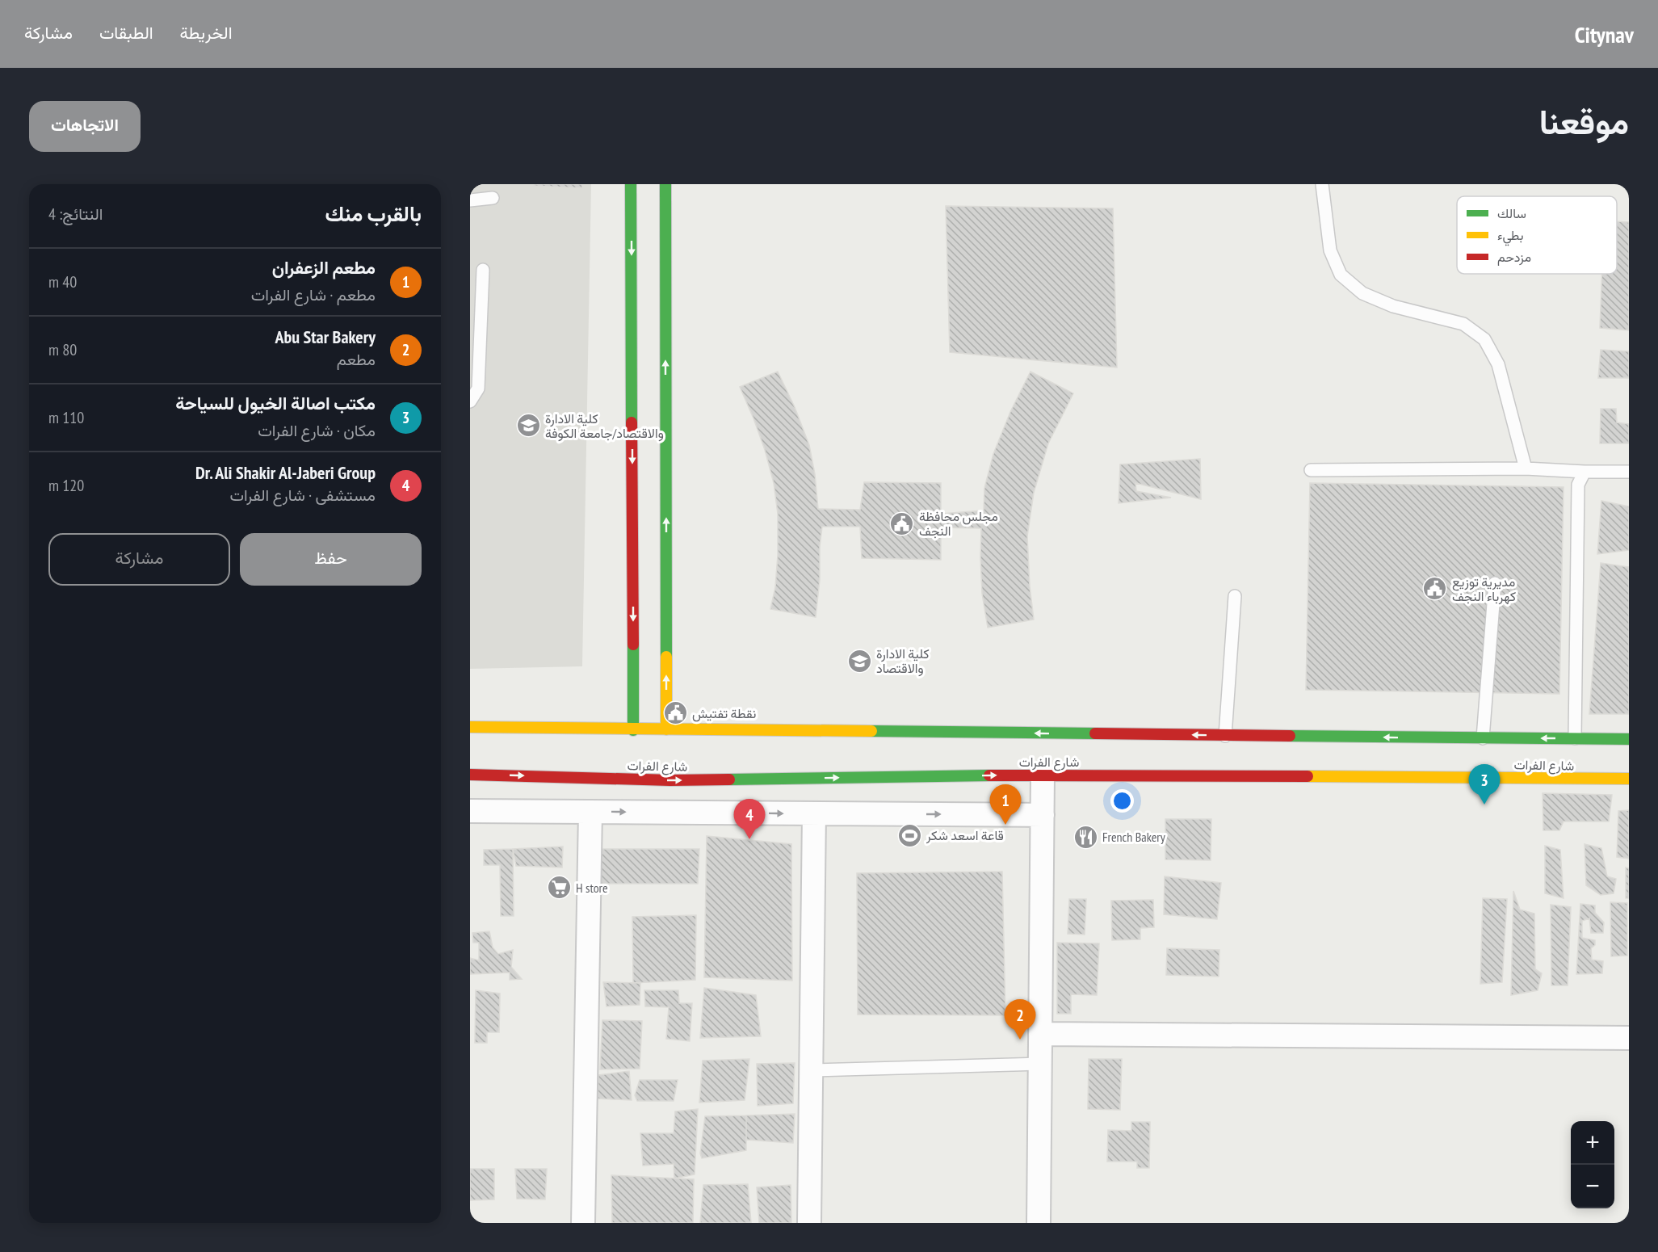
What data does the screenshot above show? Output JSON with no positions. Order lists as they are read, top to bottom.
{
  "streets": {
    "main road": ["شارع الفرات"]
  },
  "places": {
    "school or university": ["كلية الادارة والاقتصاد/جامعة الكوفة", "كلية الادارة والاقتصاد"],
    "public building": ["مجلس محافظة النجف", "مديرية توزيع كهرباء النجف", "نقطة تفتيش"],
    "sports": ["قاعة اسعد شكر"],
    "restaurant": ["French Bakery"],
    "supermarket": ["H store"]
  },
  "legend": ["سالك", "بطيء", "مزدحم"],
  "page": {
    "header": "Citynav",
    "nav": ["الخريطة", "الطبقات", "مشاركة"],
    "title": "موقعنا",
    "buttons": [
      "الاتجاهات",
      ["حفظ", "مشاركة"]
    ],
    "heading": ["بالقرب منك", "النتائج: 4"],
    "list": [
      {
        "mark": "1",
        "name": "مطعم الزعفران",
        "note": "مطعم · شارع الفرات",
        "value": "40 m"
      },
      {
        "mark": "2",
        "name": "Abu Star Bakery",
        "note": "مطعم",
        "value": "80 m"
      },
      {
        "mark": "3",
        "name": "مكتب اصالة الخيول للسياحة",
        "note": "مكان · شارع الفرات",
        "value": "110 m"
      },
      {
        "mark": "4",
        "name": "Dr. Ali Shakir Al-Jaberi Group",
        "note": "مستشفى · شارع الفرات",
        "value": "120 m"
      }
    ],
    "pins": [
      "3",
      "1",
      "4",
      "2"
    ],
    "map_buttons": ["+", "−"]
  }
}
